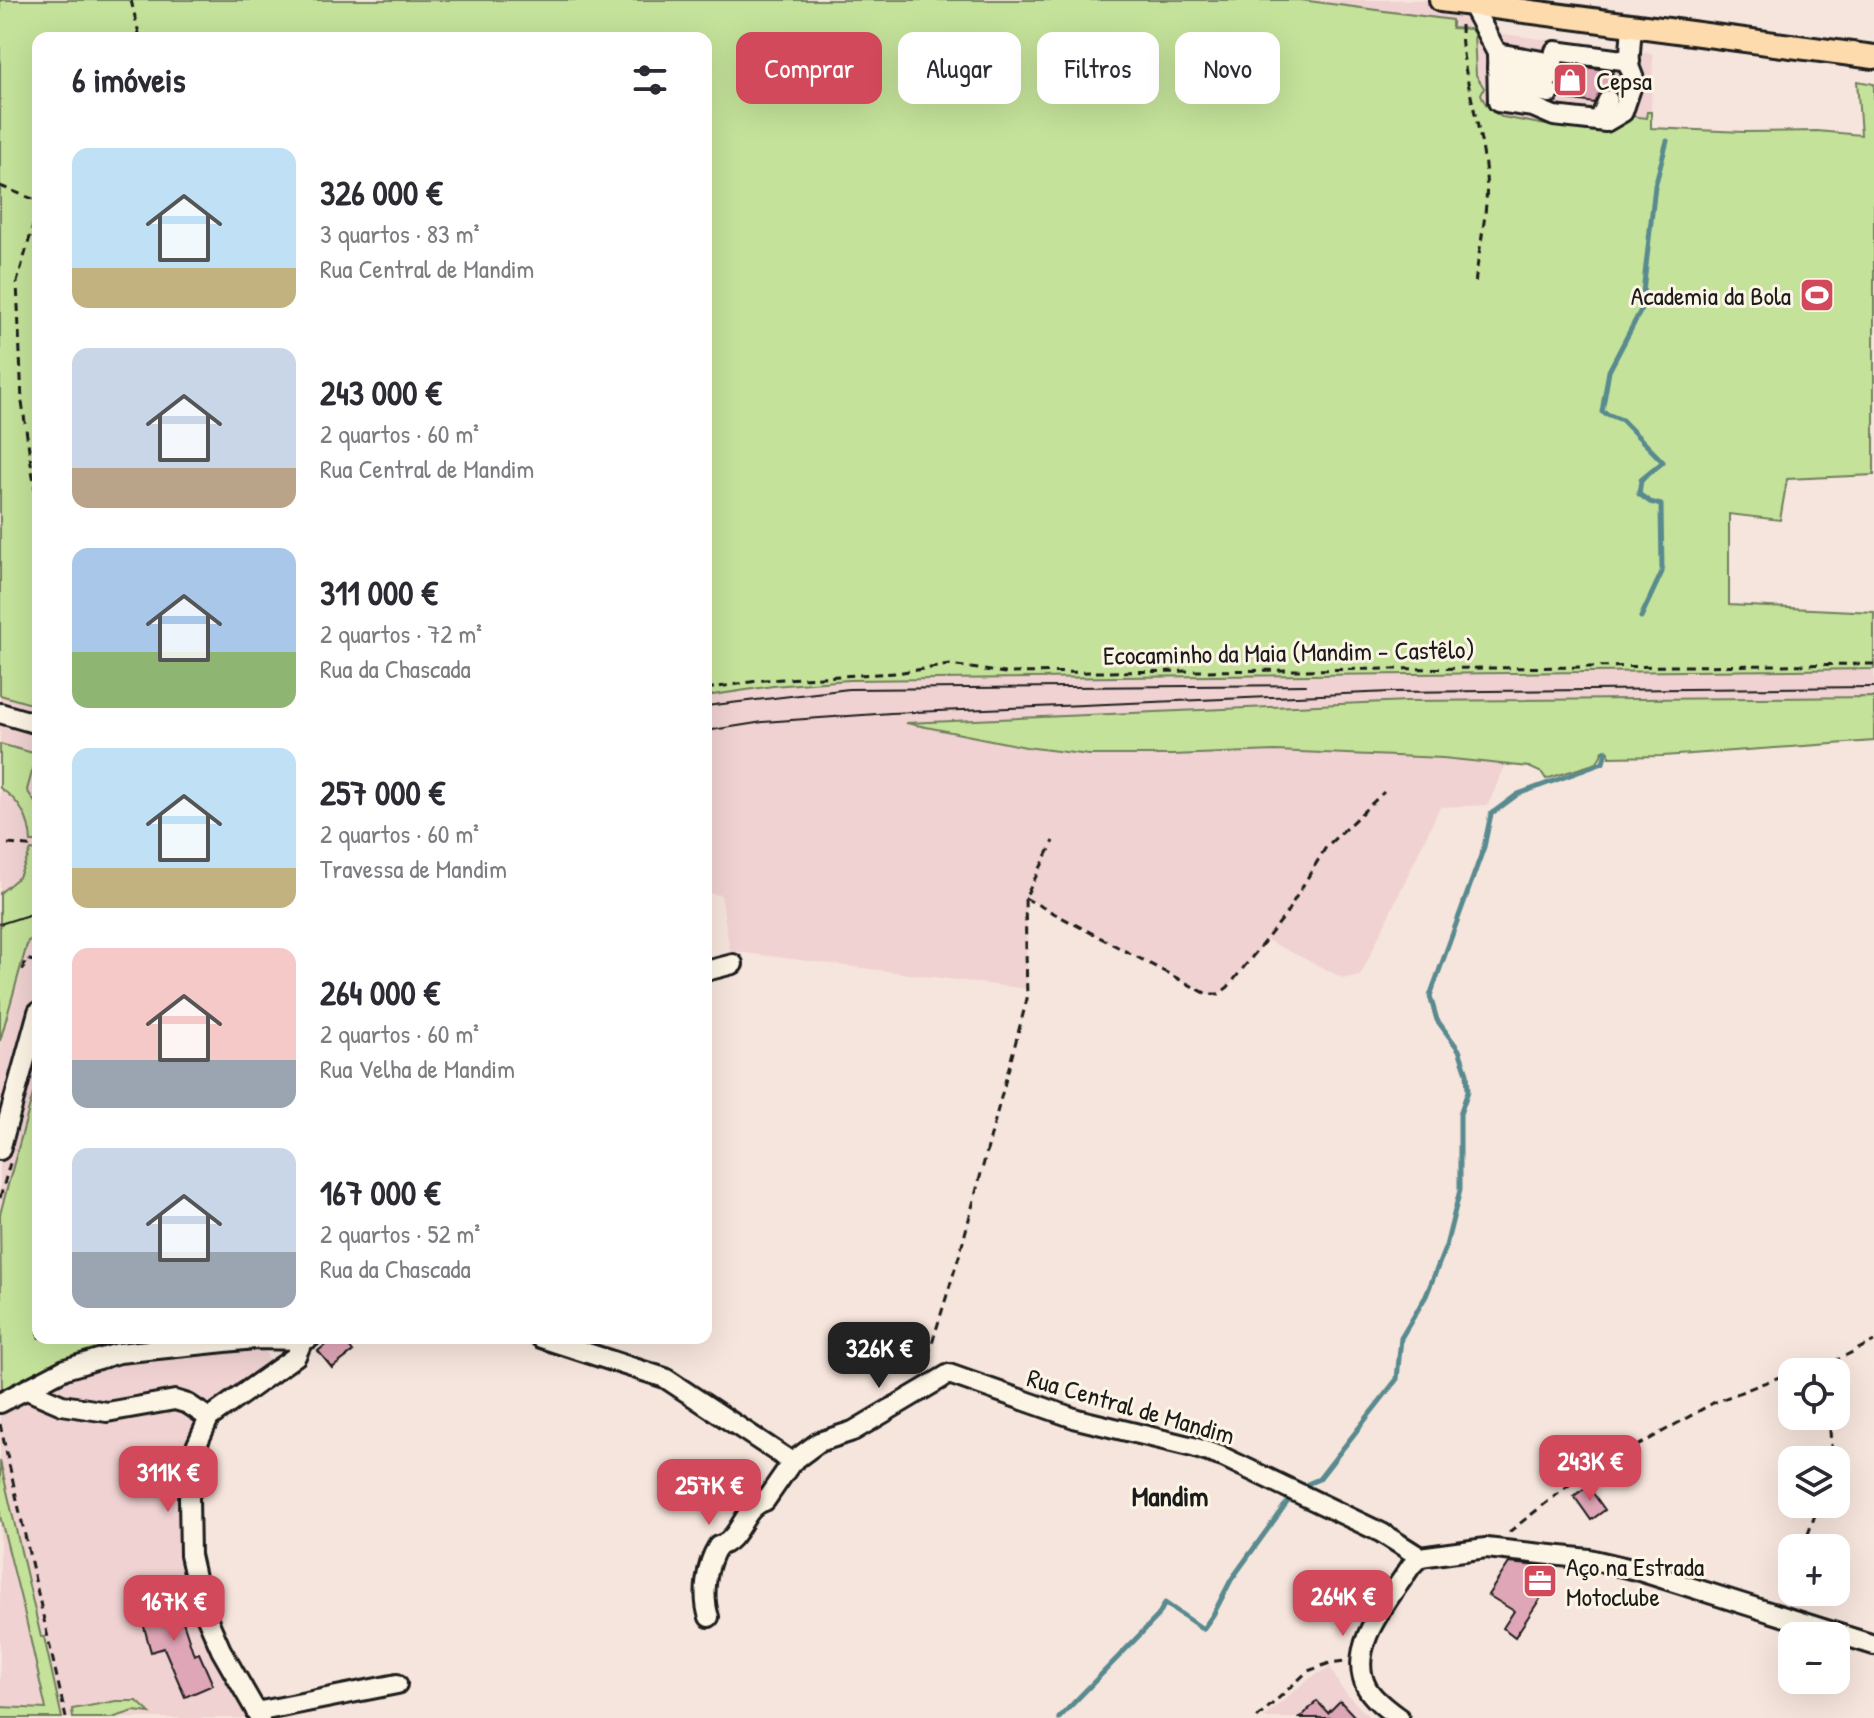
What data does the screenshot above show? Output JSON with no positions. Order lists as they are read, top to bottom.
{
  "streets": {
    "street": ["Rua Central de Mandim"],
    "path": ["Ecocaminho da Maia (Mandim - Castêlo)"]
  },
  "districts": ["Mandim"],
  "places": {
    "shop": ["Cepsa"],
    "sports": ["Academia da Bola"],
    "office": ["Aço na Estrada Motoclube"]
  },
  "page": {
    "chip": [
      "Comprar",
      "Alugar",
      "Filtros",
      "Novo"
    ],
    "heading": "6 imóveis",
    "list": [
      {
        "name": "326 000 €",
        "note": "3 quartos · 83 m² · Rua Central de Mandim"
      },
      {
        "name": "243 000 €",
        "note": "2 quartos · 60 m² · Rua Central de Mandim"
      },
      {
        "name": "311 000 €",
        "note": "2 quartos · 72 m² · Rua da Chascada"
      },
      {
        "name": "257 000 €",
        "note": "2 quartos · 60 m² · Travessa de Mandim"
      },
      {
        "name": "264 000 €",
        "note": "2 quartos · 60 m² · Rua Velha de Mandim"
      },
      {
        "name": "167 000 €",
        "note": "2 quartos · 52 m² · Rua da Chascada"
      }
    ],
    "price": [
      "326K €",
      "243K €",
      "311K €",
      "257K €",
      "264K €",
      "167K €"
    ],
    "map_buttons": ["+", "−"]
  }
}
